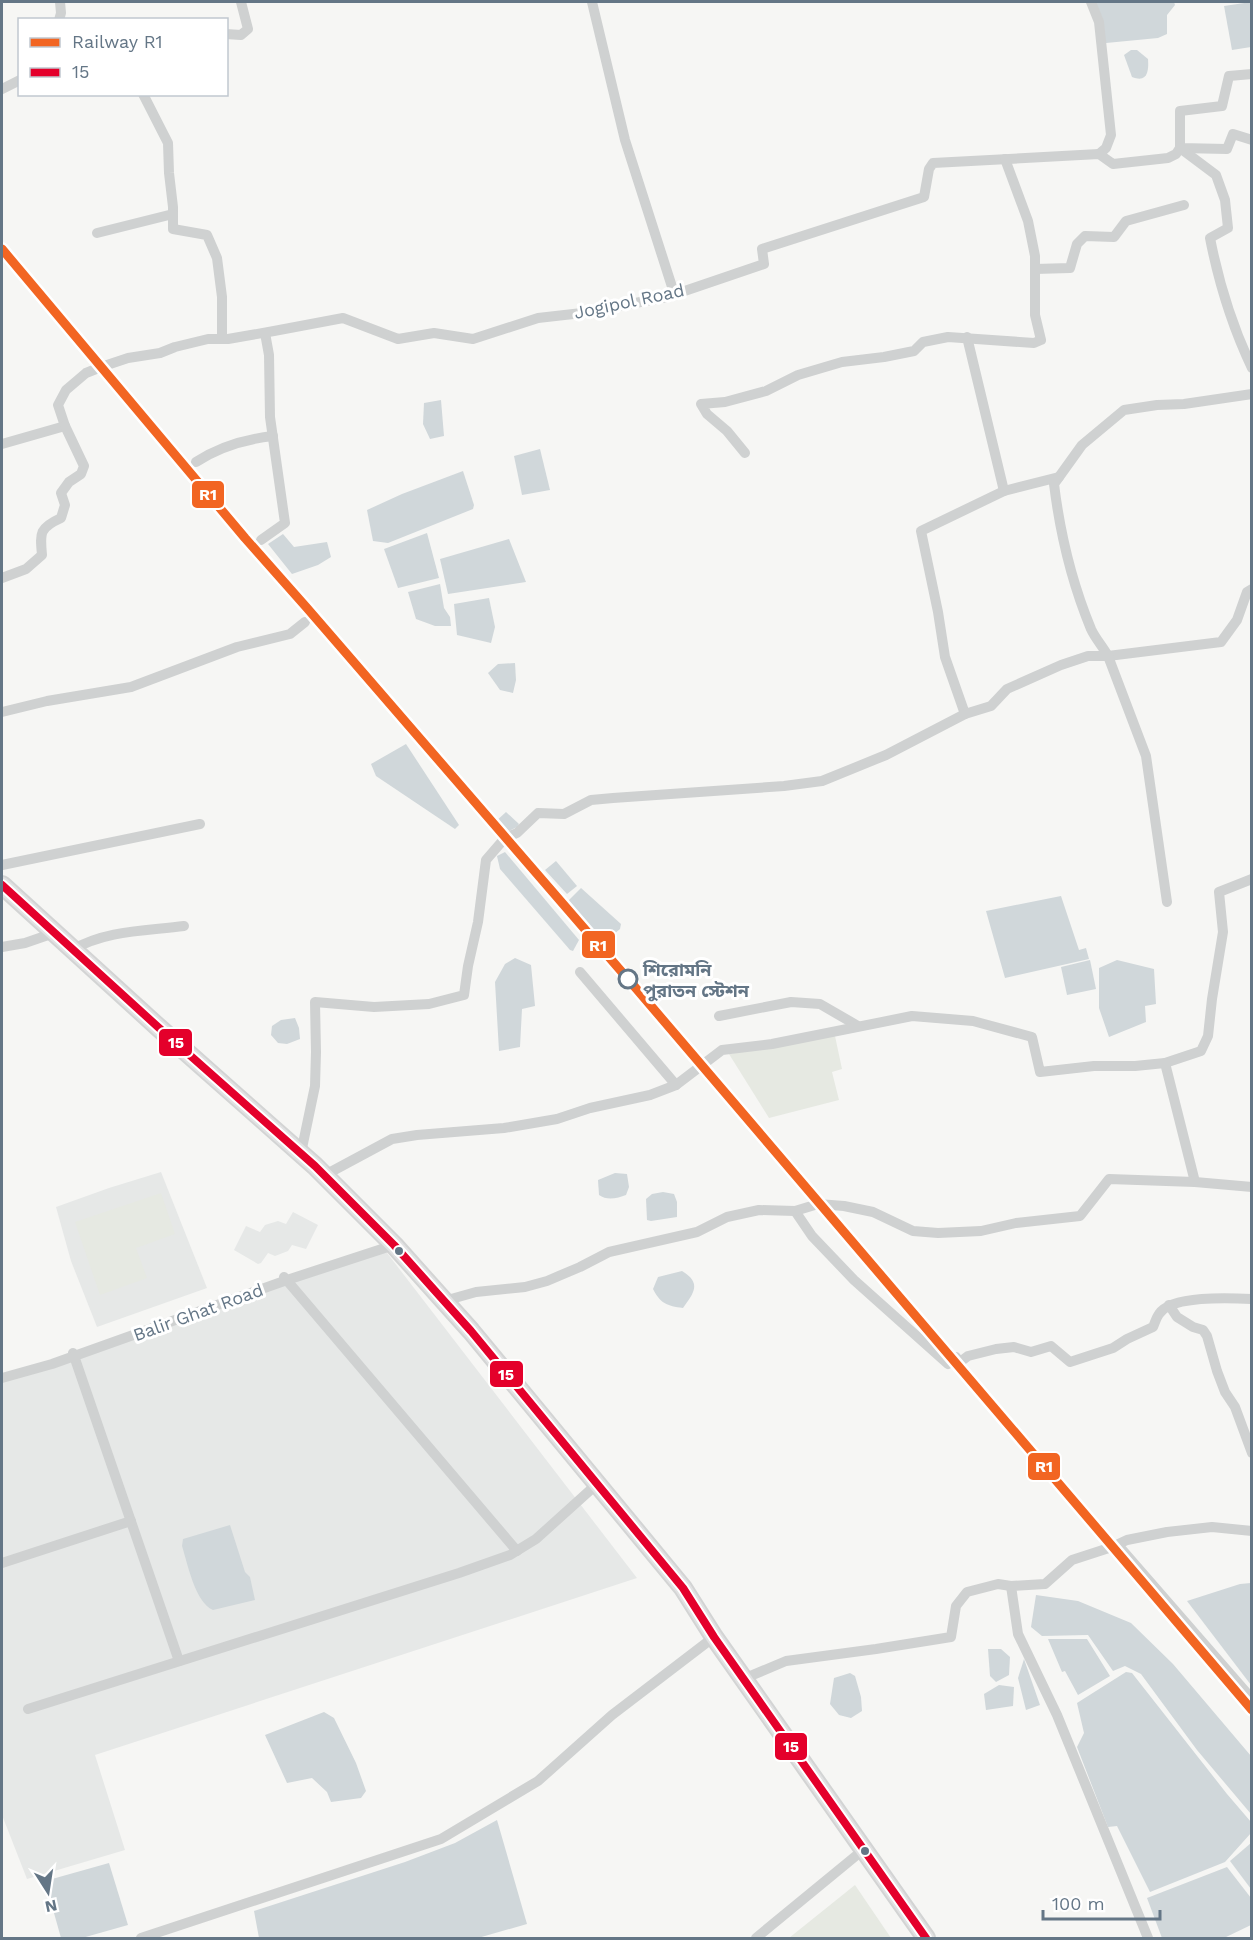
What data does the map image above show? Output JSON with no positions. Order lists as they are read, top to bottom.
{
  "streets": {
    "street": ["Jogipol Road", "Balir Ghat Road"]
  },
  "places": ["শিরোমনি পুরাতন স্টেশন"],
  "lines": ["rail line R1", "transit line 15"],
  "legend": ["Railway R1", "15"],
  "scale_bar": "100 m",
  "north": "bottom"
}
